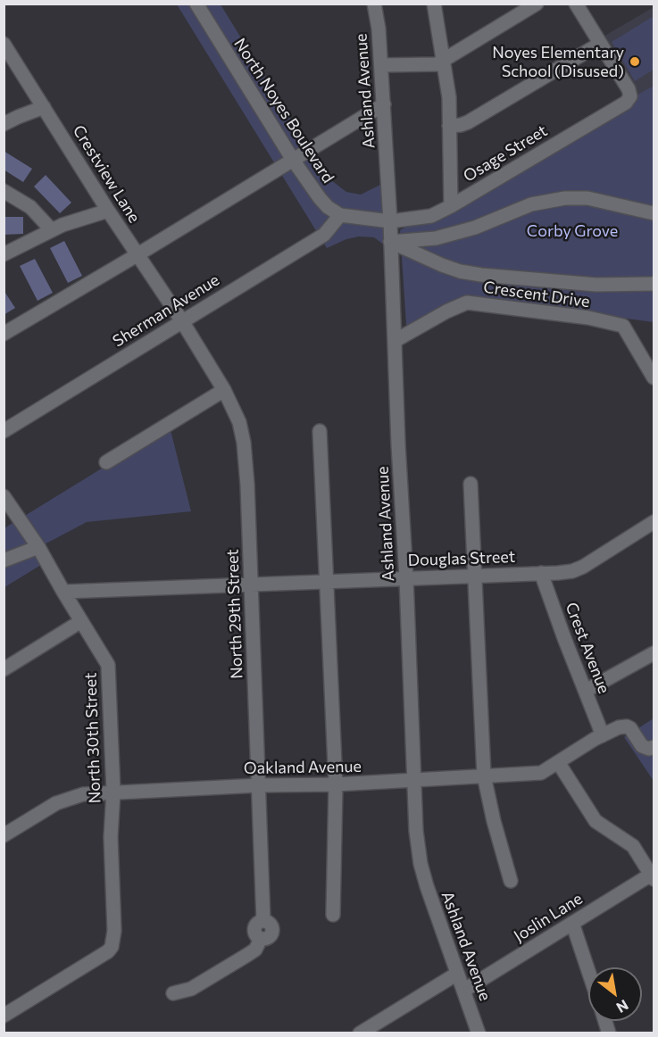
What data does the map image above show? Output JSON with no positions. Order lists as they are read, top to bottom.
{
  "streets": {
    "street": [
      "Ashland Avenue",
      "North Noyes Boulevard",
      "Osage Street",
      "Crestview Lane",
      "Crescent Drive",
      "Sherman Avenue",
      "Douglas Street",
      "North 29th Street",
      "Crest Avenue",
      "North 30th Street",
      "Oakland Avenue",
      "Joslin Lane"
    ]
  },
  "crossings": [
    ["Ashland Avenue", "Osage Street"],
    ["Ashland Avenue", "Crescent Drive"],
    ["Ashland Avenue", "Douglas Street"],
    ["Ashland Avenue", "Oakland Avenue"],
    ["Ashland Avenue", "Joslin Lane"],
    ["North Noyes Boulevard", "Sherman Avenue"],
    ["Crestview Lane", "Sherman Avenue"],
    ["Crestview Lane", "North 29th Street"],
    ["Sherman Avenue", "North 29th Street"],
    ["Douglas Street", "North 29th Street"],
    ["Douglas Street", "Crest Avenue"],
    ["Douglas Street", "North 30th Street"],
    ["North 29th Street", "Oakland Avenue"],
    ["Crest Avenue", "Oakland Avenue"],
    ["North 30th Street", "Oakland Avenue"]
  ],
  "parks": ["Corby Grove"],
  "places": ["Noyes Elementary School (Disused)"],
  "north": "bottom right"
}
